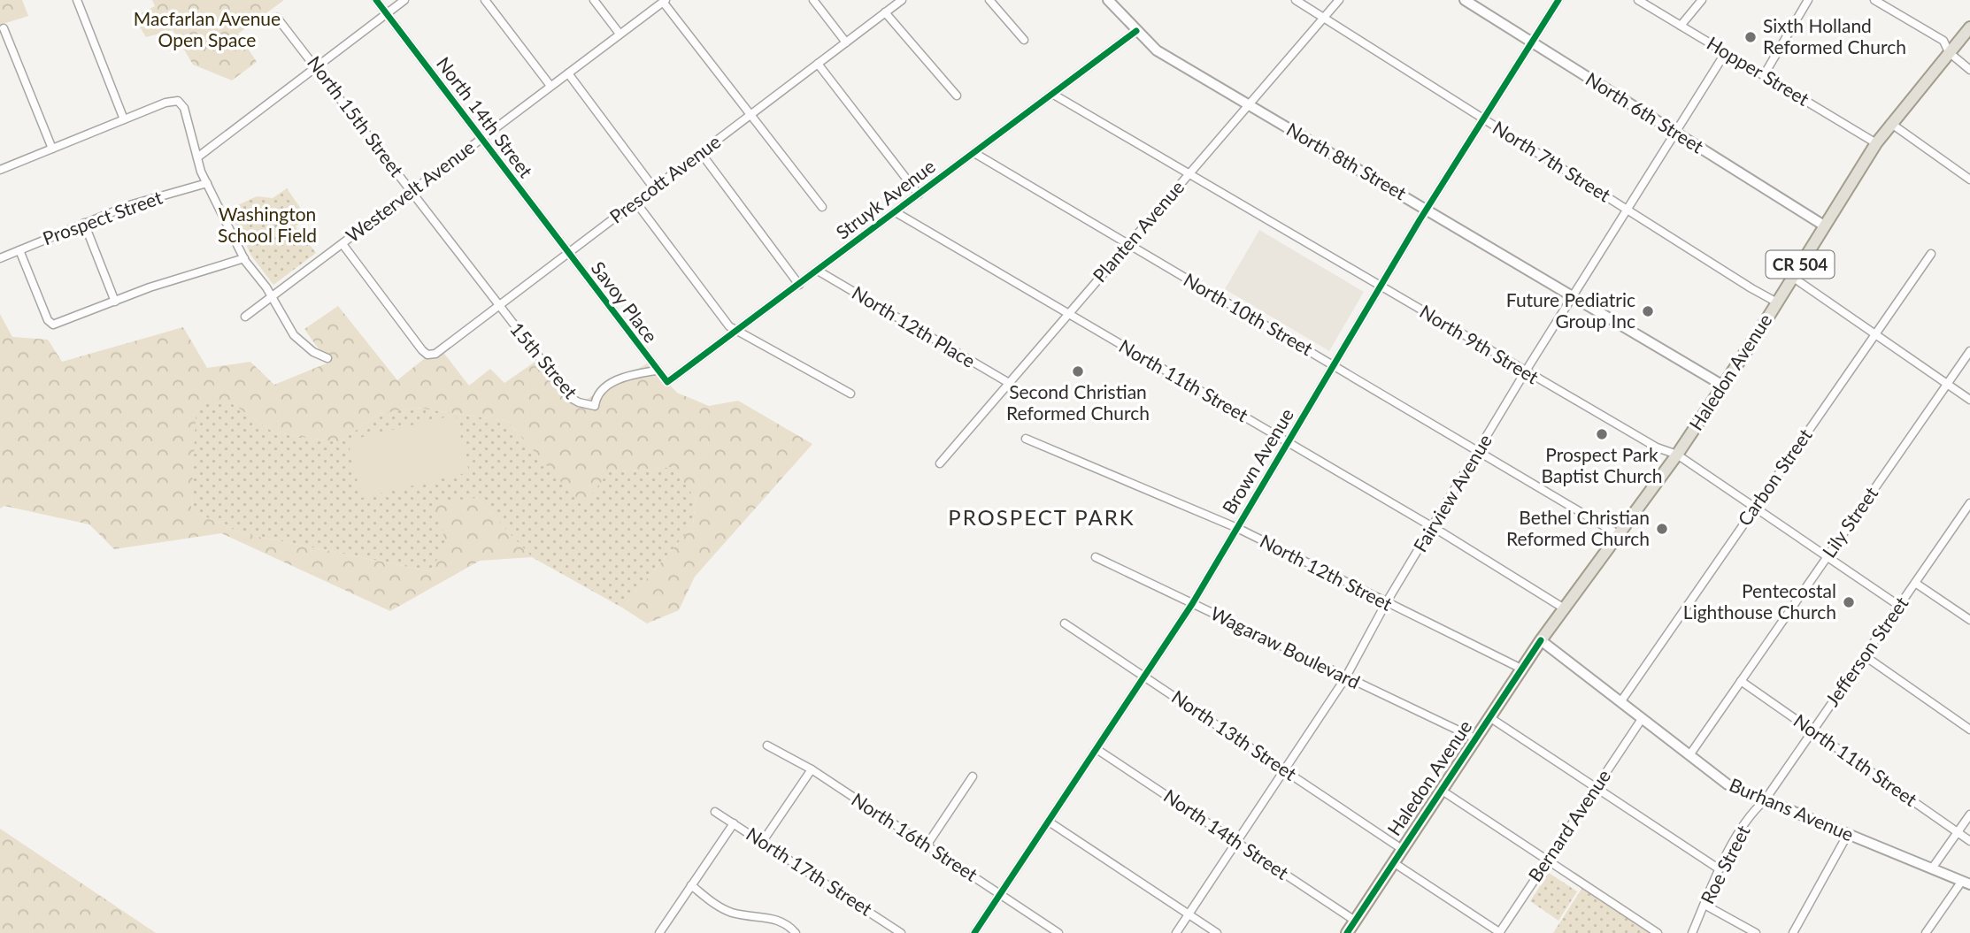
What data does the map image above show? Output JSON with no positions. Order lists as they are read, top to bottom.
{
  "streets": {
    "main road": ["CR 504", "Haledon Avenue"],
    "street": [
      "Hopper Street",
      "North 6th Street",
      "North 15th Street",
      "North 14th Street",
      "North 8th Street",
      "North 7th Street",
      "Prescott Avenue",
      "Westervelt Avenue",
      "Struyk Avenue",
      "Prospect Street",
      "Planten Avenue",
      "Savoy Place",
      "North 10th Street",
      "North 12th Place",
      "North 9th Street",
      "15th Street",
      "North 11th Street",
      "Brown Avenue",
      "Carbon Street",
      "Fairview Avenue",
      "Lily Street",
      "North 12th Street",
      "Wagaraw Boulevard",
      "Jefferson Street",
      "North 13th Street",
      "Burhans Avenue",
      "Bernard Avenue",
      "North 16th Street",
      "Roe Street",
      "North 17th Street"
    ]
  },
  "crossings": [
    ["Hopper Street", "Haledon Avenue"],
    ["Hopper Street", "Fairview Avenue"],
    ["North 6th Street", "Haledon Avenue"],
    ["North 6th Street", "Brown Avenue"],
    ["North 6th Street", "Fairview Avenue"],
    ["North 15th Street", "Prescott Avenue"],
    ["North 15th Street", "Westervelt Avenue"],
    ["North 15th Street", "15th Street"],
    ["North 14th Street", "Prescott Avenue"],
    ["North 14th Street", "Westervelt Avenue"],
    ["North 14th Street", "Savoy Place"],
    ["North 14th Street", "Haledon Avenue"],
    ["North 14th Street", "Brown Avenue"],
    ["North 14th Street", "Fairview Avenue"],
    ["North 8th Street", "Struyk Avenue"],
    ["North 8th Street", "Planten Avenue"],
    ["North 8th Street", "Haledon Avenue"],
    ["North 8th Street", "Brown Avenue"],
    ["North 8th Street", "Fairview Avenue"],
    ["North 7th Street", "Planten Avenue"],
    ["North 7th Street", "Haledon Avenue"],
    ["North 7th Street", "Brown Avenue"],
    ["North 7th Street", "Fairview Avenue"],
    ["Prescott Avenue", "Westervelt Avenue"],
    ["Prescott Avenue", "Savoy Place"],
    ["Prescott Avenue", "15th Street"],
    ["Struyk Avenue", "Savoy Place"],
    ["Struyk Avenue", "North 10th Street"],
    ["Struyk Avenue", "North 12th Place"],
    ["Struyk Avenue", "North 9th Street"],
    ["Struyk Avenue", "15th Street"],
    ["Struyk Avenue", "North 11th Street"],
    ["Planten Avenue", "North 10th Street"],
    ["Planten Avenue", "North 12th Place"],
    ["Planten Avenue", "North 9th Street"],
    ["Planten Avenue", "North 11th Street"],
    ["North 10th Street", "Haledon Avenue"],
    ["North 10th Street", "Brown Avenue"],
    ["North 10th Street", "Fairview Avenue"],
    ["North 9th Street", "Haledon Avenue"],
    ["North 9th Street", "Brown Avenue"],
    ["North 9th Street", "Carbon Street"],
    ["North 9th Street", "Fairview Avenue"],
    ["North 9th Street", "Lily Street"],
    ["North 9th Street", "Jefferson Street"],
    ["Haledon Avenue", "North 11th Street"],
    ["Haledon Avenue", "North 12th Street"],
    ["Haledon Avenue", "Wagaraw Boulevard"],
    ["Haledon Avenue", "North 13th Street"],
    ["Haledon Avenue", "Burhans Avenue"],
    ["North 11th Street", "Brown Avenue"],
    ["North 11th Street", "Fairview Avenue"],
    ["North 11th Street", "Lily Street"],
    ["North 11th Street", "Jefferson Street"],
    ["Brown Avenue", "North 12th Street"],
    ["Brown Avenue", "Wagaraw Boulevard"],
    ["Brown Avenue", "North 13th Street"],
    ["Brown Avenue", "North 16th Street"],
    ["Carbon Street", "Burhans Avenue"],
    ["Fairview Avenue", "North 12th Street"],
    ["Fairview Avenue", "Wagaraw Boulevard"],
    ["Fairview Avenue", "North 13th Street"],
    ["Lily Street", "Burhans Avenue"],
    ["Jefferson Street", "Burhans Avenue"],
    ["Jefferson Street", "Roe Street"],
    ["Burhans Avenue", "Bernard Avenue"],
    ["Burhans Avenue", "Roe Street"]
  ],
  "districts": ["PROSPECT PARK"],
  "parks": ["Macfarlan Avenue Open Space", "Washington School Field"],
  "places": [
    "Sixth Holland Reformed Church",
    "Future Pediatric Group Inc",
    "Second Christian Reformed Church",
    "Prospect Park Baptist Church",
    "Bethel Christian Reformed Church",
    "Pentecostal Lighthouse Church"
  ]
}
